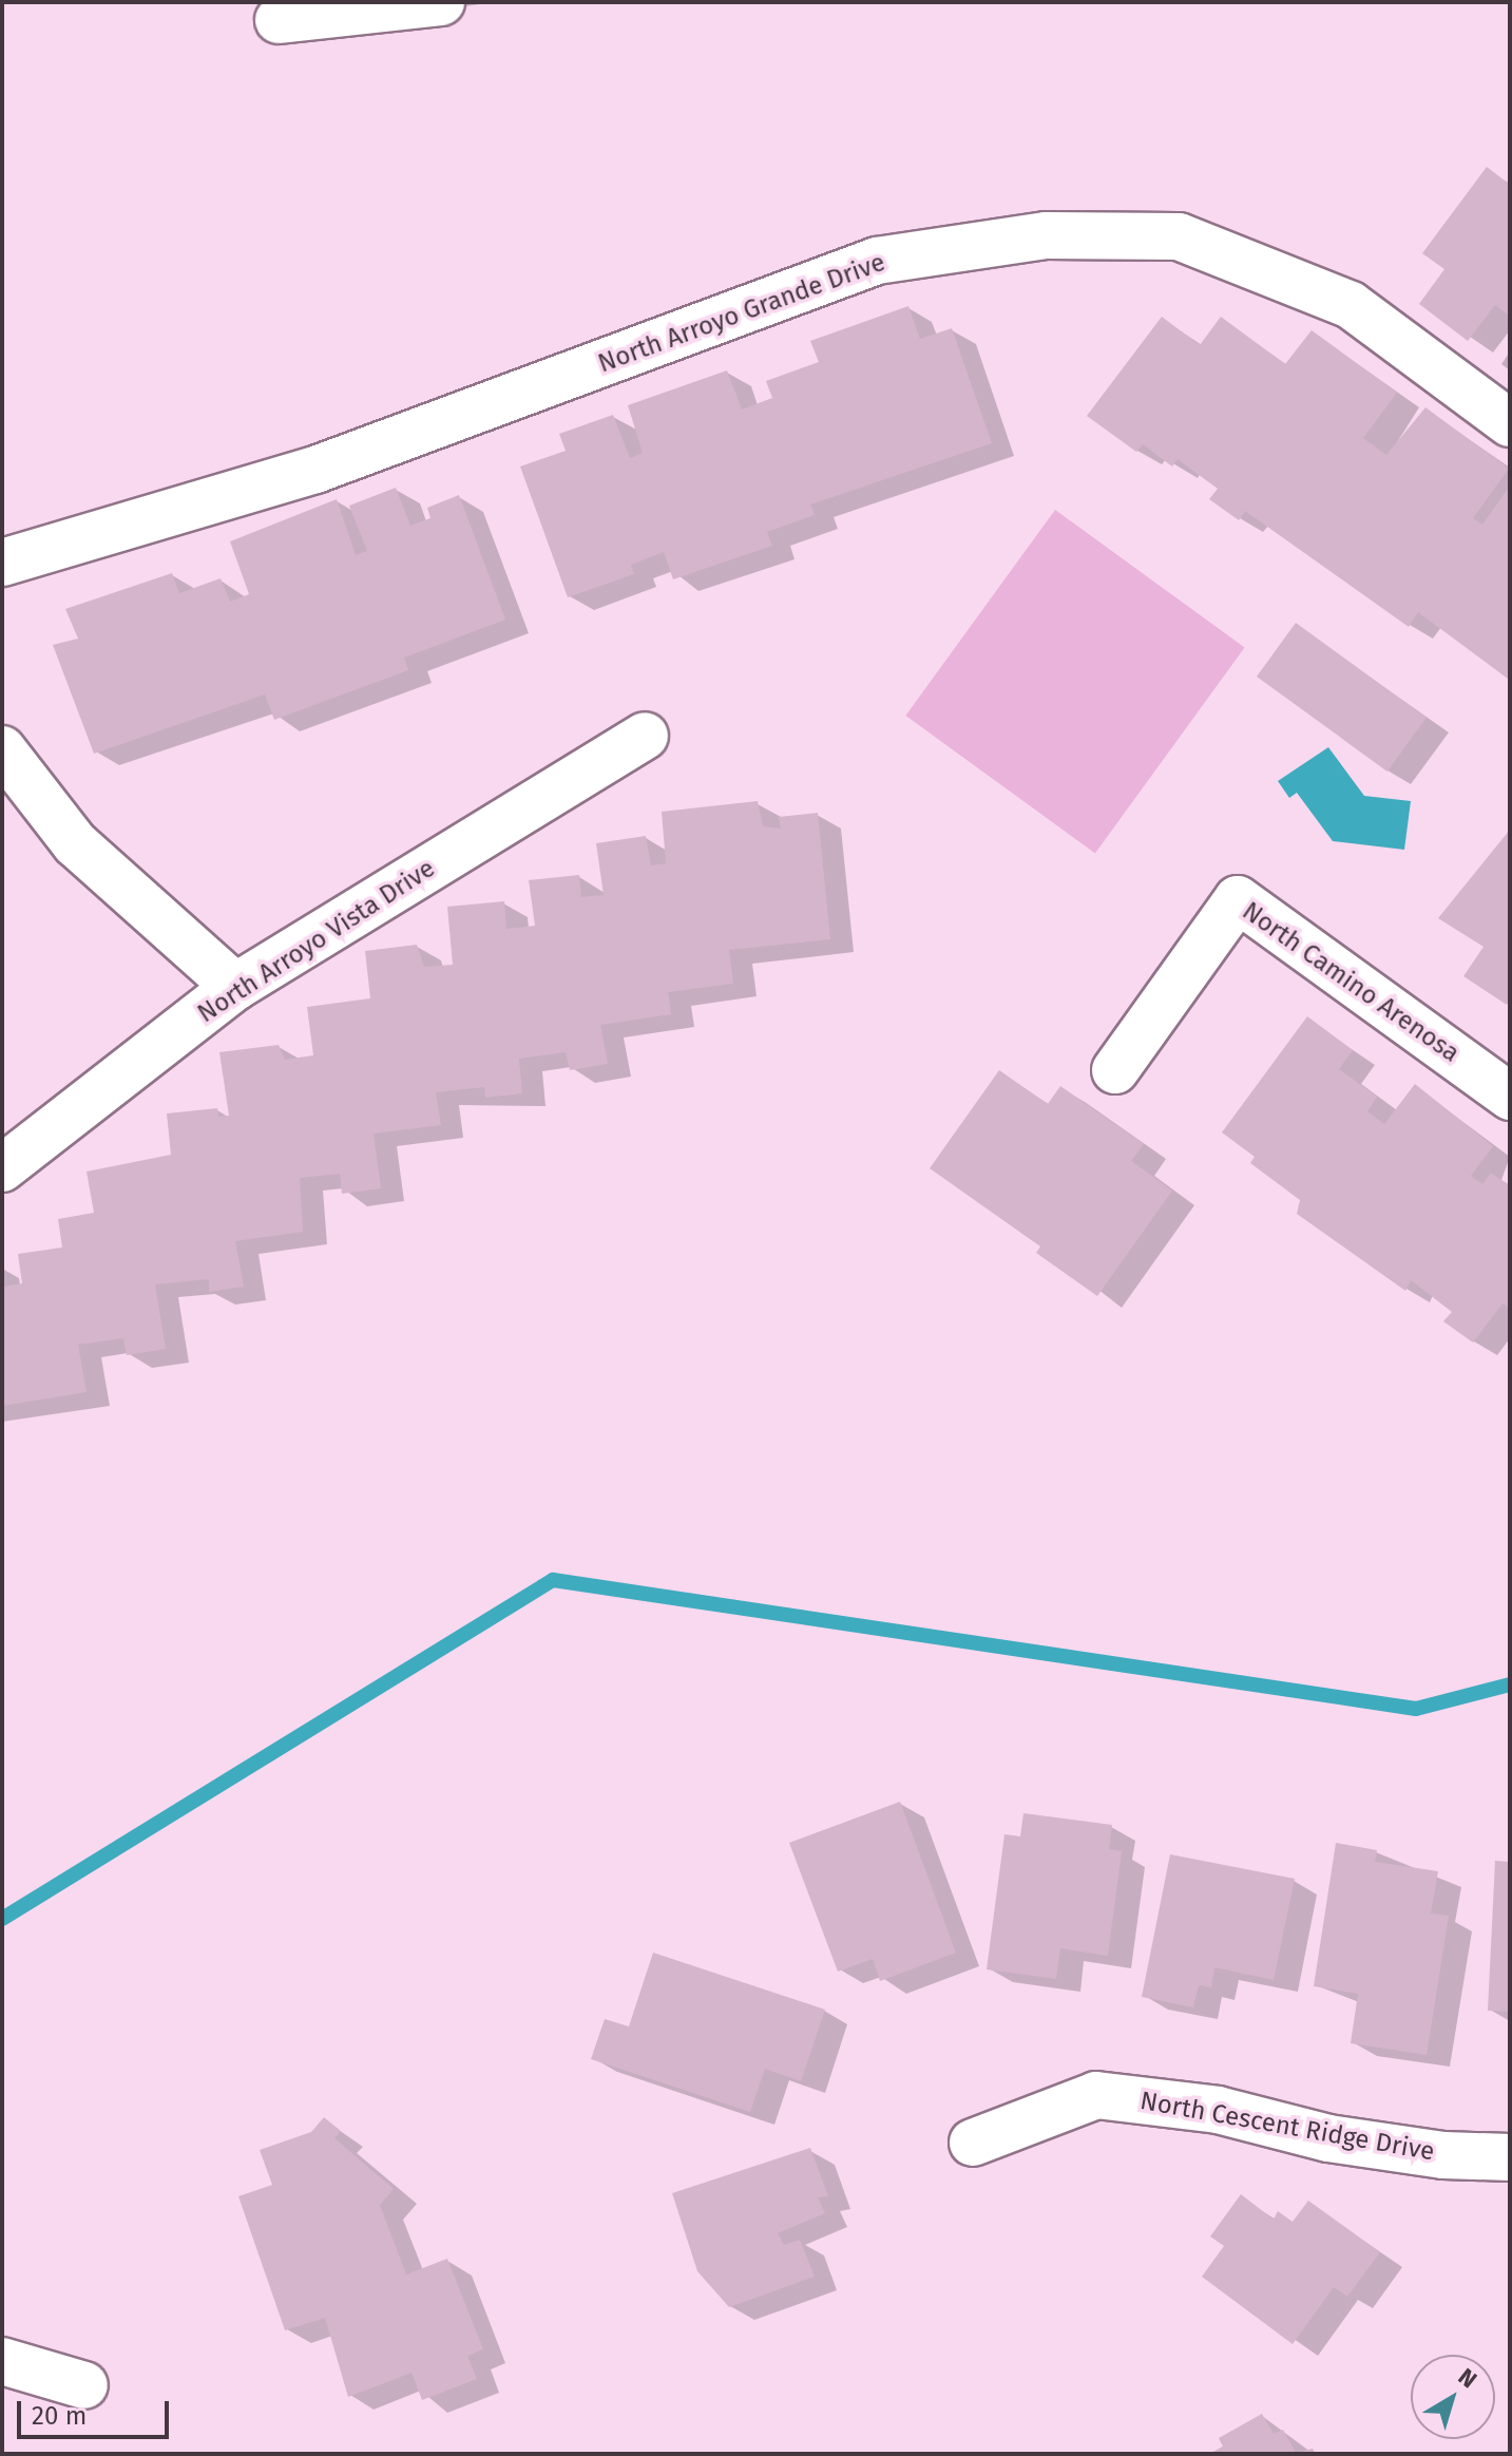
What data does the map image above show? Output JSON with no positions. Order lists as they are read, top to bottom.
{
  "streets": {
    "street": [
      "North Arroyo Grande Drive",
      "North Arroyo Vista Drive",
      "North Camino Arenosa",
      "North Cescent Ridge Drive"
    ]
  },
  "scale_bar": "20 m",
  "north": "top right"
}
